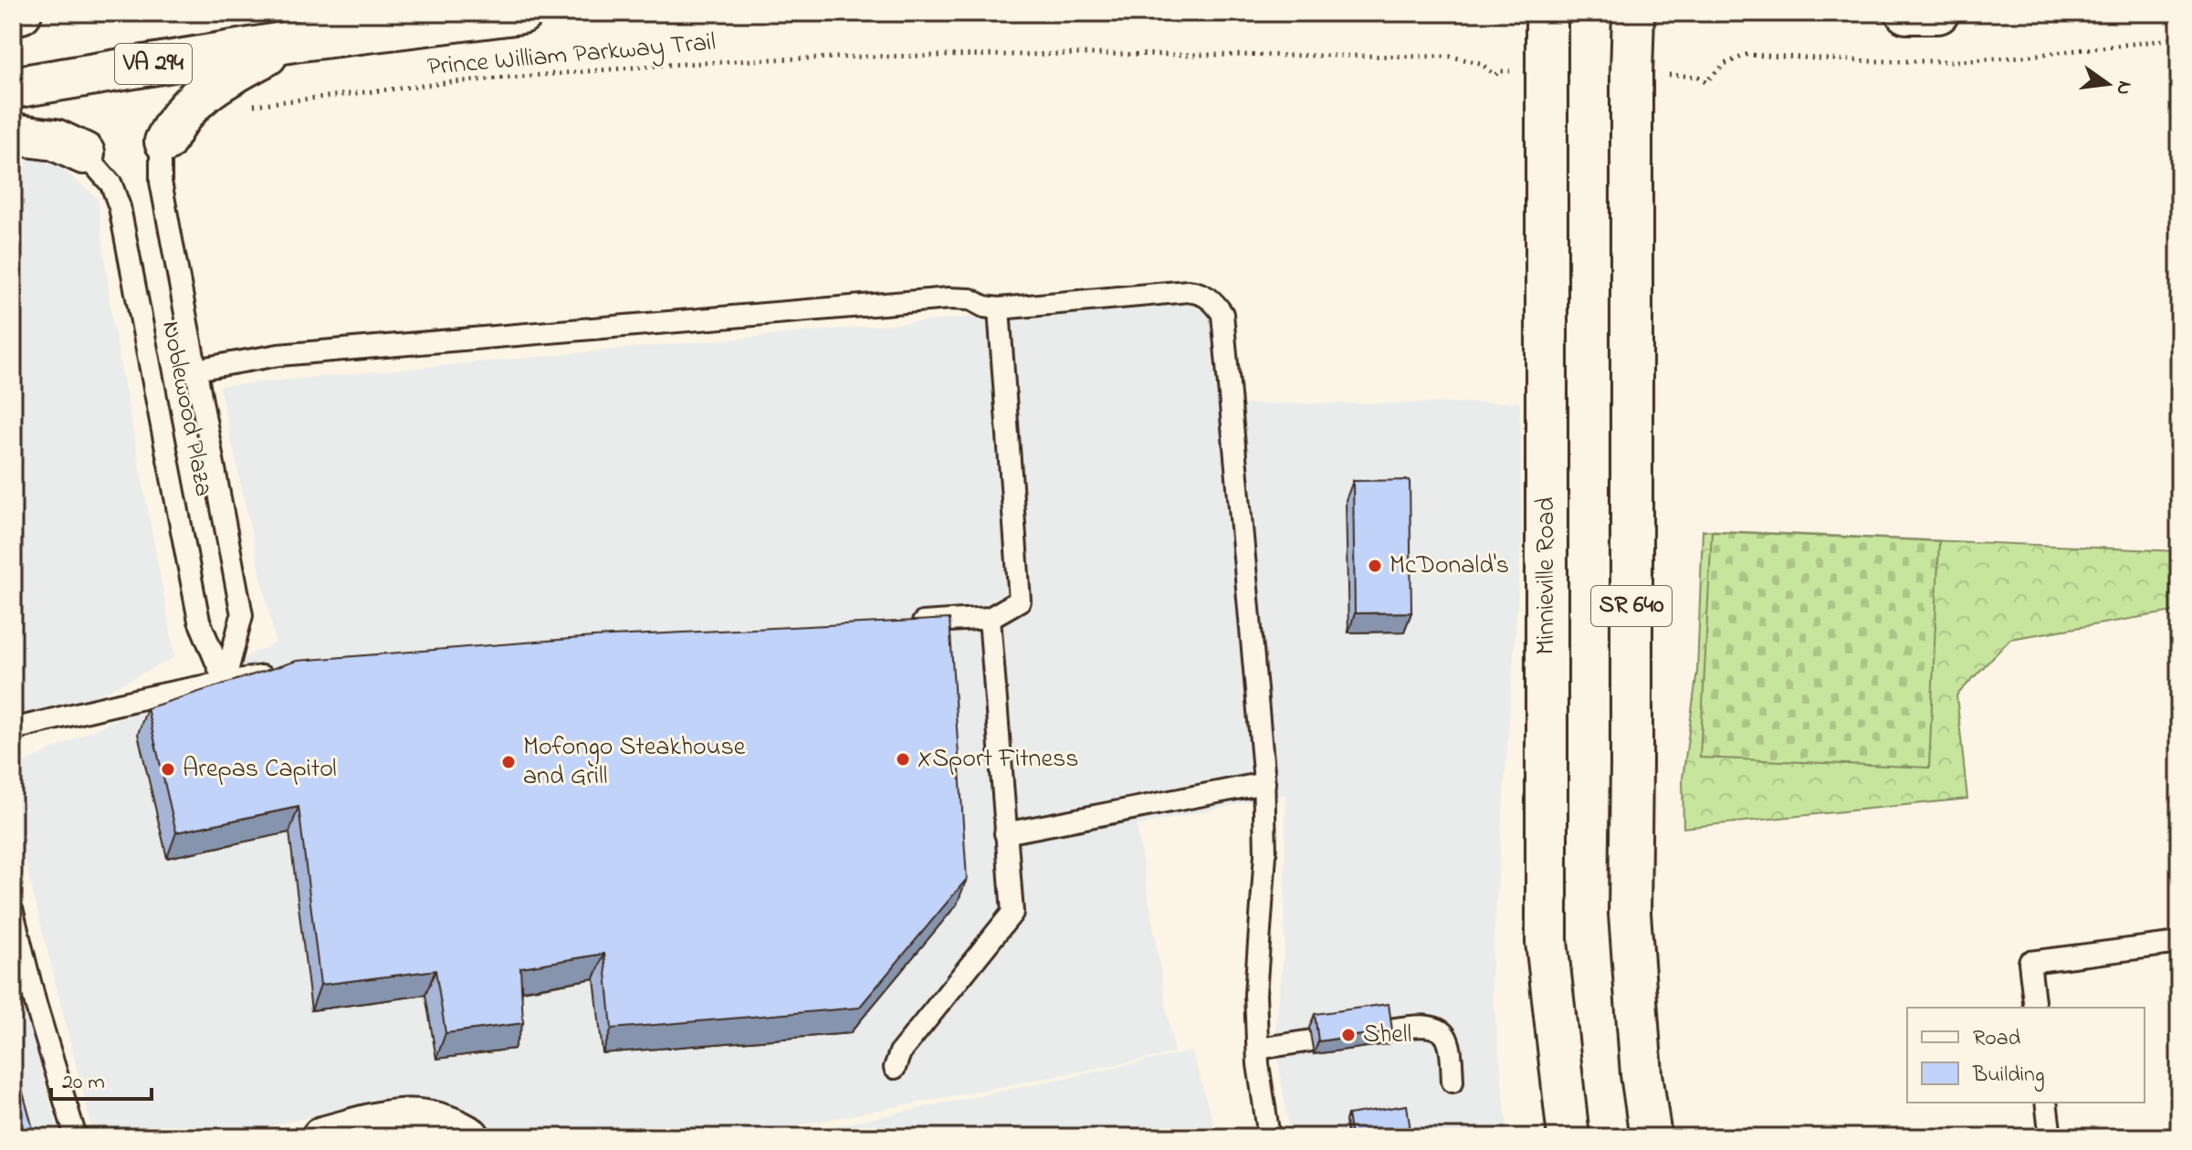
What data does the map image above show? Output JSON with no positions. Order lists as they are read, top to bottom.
{
  "streets": {
    "main road": ["VA 294", "Minnieville Road", "SR 640"],
    "lane": ["Noblewood Plaza"],
    "path": ["Prince William Parkway Trail"]
  },
  "places": [
    "McDonald's",
    "XSport Fitness",
    "Mofongo Steakhouse and Grill",
    "Arepas Capitol",
    "Shell"
  ],
  "legend": ["Road", "Building"],
  "scale_bar": "20 m",
  "north": "right"
}
